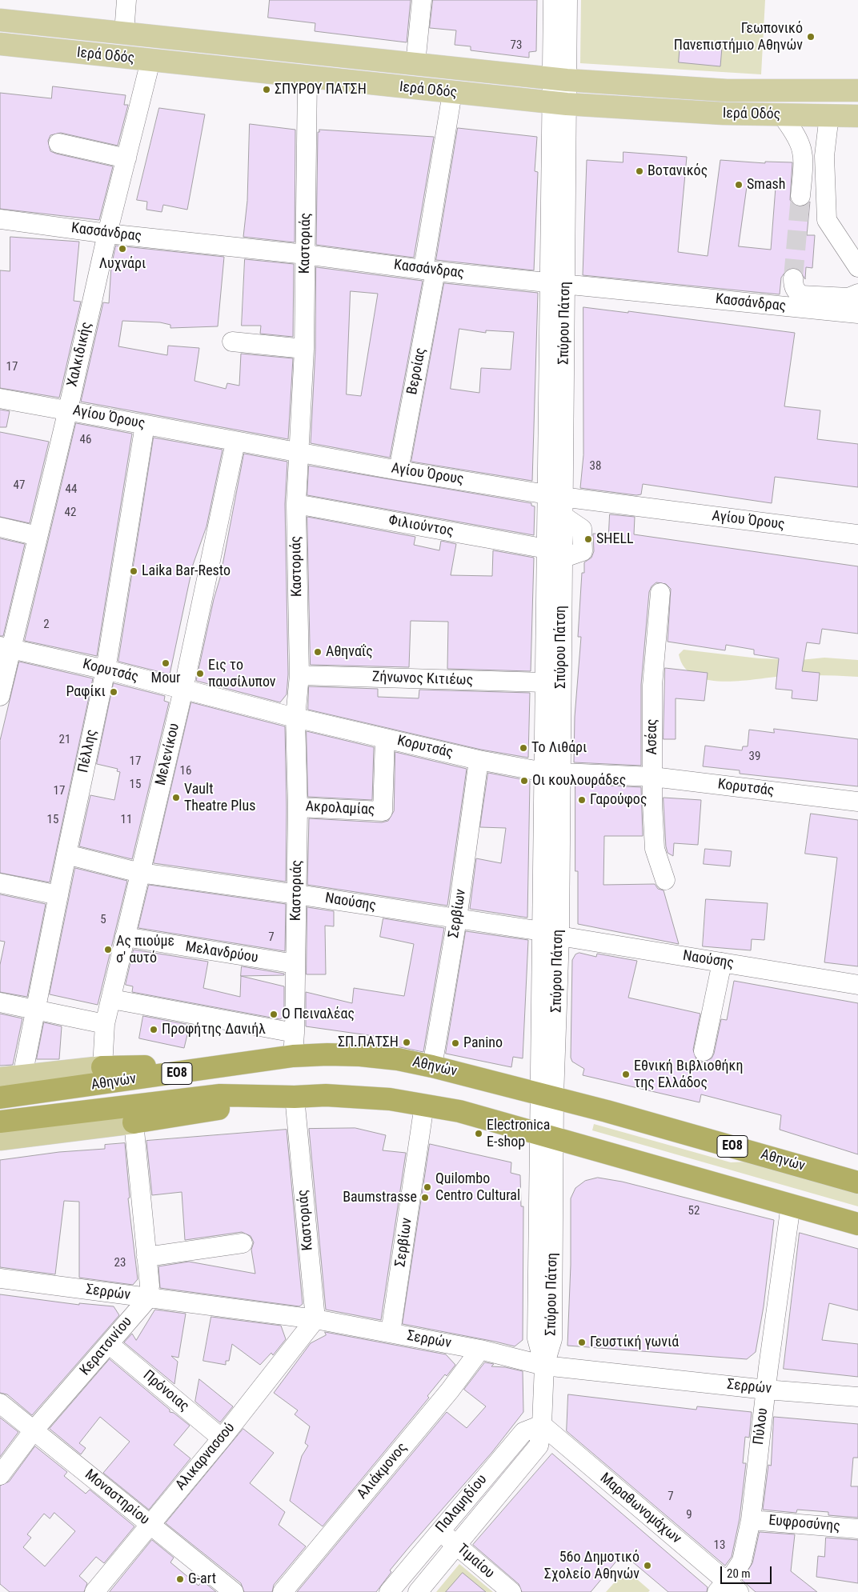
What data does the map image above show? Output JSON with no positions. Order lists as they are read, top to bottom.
{
  "streets": {
    "highway": ["Αθηνών", "ΕΟ8"],
    "main road": ["Ιερά Οδός"],
    "street": [
      "Κασσάνδρας",
      "Καστοριάς",
      "Σπύρου Πάτση",
      "Χαλκιδικής",
      "Βεροίας",
      "Αγίου Όρους",
      "Φιλιούντος",
      "Κορυτσάς",
      "Ζήνωνος Κιτιέως",
      "Ασέας",
      "Πέλλης",
      "Μελενίκου",
      "Ακρολαμίας",
      "Ναούσης",
      "Σερβίων",
      "Μελανδρύου",
      "Σερρών",
      "Κερατσινίου",
      "Πρόνοιας",
      "Πύλου",
      "Αλικαρνασσού",
      "Αλιάκμονος",
      "Μοναστηρίου",
      "Παλαμηδίου",
      "Μαραθωνομάχων",
      "Ευφροσύνης",
      "Τιμαίου"
    ]
  },
  "crossings": [
    ["Ιερά Οδός", "Καστοριάς"],
    ["Ιερά Οδός", "Σπύρου Πάτση"],
    ["Ιερά Οδός", "Χαλκιδικής"],
    ["Ιερά Οδός", "Βεροίας"],
    ["Κασσάνδρας", "Καστοριάς"],
    ["Κασσάνδρας", "Σπύρου Πάτση"],
    ["Κασσάνδρας", "Χαλκιδικής"],
    ["Κασσάνδρας", "Βεροίας"],
    ["Καστοριάς", "Αγίου Όρους"],
    ["Καστοριάς", "Φιλιούντος"],
    ["Καστοριάς", "Κορυτσάς"],
    ["Καστοριάς", "Ζήνωνος Κιτιέως"],
    ["Καστοριάς", "Ακρολαμίας"],
    ["Καστοριάς", "Ναούσης"],
    ["Καστοριάς", "Μελανδρύου"],
    ["Καστοριάς", "Αθηνών"],
    ["Καστοριάς", "Σερρών"],
    ["Καστοριάς", "Αλικαρνασσού"],
    ["Σπύρου Πάτση", "Αγίου Όρους"],
    ["Σπύρου Πάτση", "Φιλιούντος"],
    ["Σπύρου Πάτση", "Κορυτσάς"],
    ["Σπύρου Πάτση", "Ζήνωνος Κιτιέως"],
    ["Σπύρου Πάτση", "Ναούσης"],
    ["Σπύρου Πάτση", "Αθηνών"],
    ["Σπύρου Πάτση", "Σερρών"],
    ["Σπύρου Πάτση", "Παλαμηδίου"],
    ["Χαλκιδικής", "Αγίου Όρους"],
    ["Χαλκιδικής", "Κορυτσάς"],
    ["Βεροίας", "Αγίου Όρους"],
    ["Αγίου Όρους", "Πέλλης"],
    ["Αγίου Όρους", "Μελενίκου"],
    ["Κορυτσάς", "Ασέας"],
    ["Κορυτσάς", "Πέλλης"],
    ["Κορυτσάς", "Μελενίκου"],
    ["Κορυτσάς", "Ακρολαμίας"],
    ["Κορυτσάς", "Σερβίων"],
    ["Πέλλης", "Ναούσης"],
    ["Πέλλης", "Αθηνών"],
    ["Μελενίκου", "Ναούσης"],
    ["Μελενίκου", "Μελανδρύου"],
    ["Μελενίκου", "Αθηνών"],
    ["Ναούσης", "Σερβίων"],
    ["Σερβίων", "Αθηνών"],
    ["Σερβίων", "Σερρών"],
    ["Αθηνών", "Πύλου"],
    ["Σερρών", "Κερατσινίου"],
    ["Σερρών", "Πύλου"],
    ["Σερρών", "Αλικαρνασσού"],
    ["Σερρών", "Αλιάκμονος"],
    ["Σερρών", "Παλαμηδίου"],
    ["Κερατσινίου", "Πρόνοιας"],
    ["Κερατσινίου", "Μοναστηρίου"],
    ["Πρόνοιας", "Αλικαρνασσού"],
    ["Πύλου", "Μαραθωνομάχων"],
    ["Πύλου", "Ευφροσύνης"],
    ["Αλικαρνασσού", "Μοναστηρίου"],
    ["Παλαμηδίου", "Μαραθωνομάχων"],
    ["Παλαμηδίου", "Τιμαίου"]
  ],
  "places": [
    "Γεωπονικό Πανεπιστήμιο Αθηνών",
    "ΣΠΥΡΟΥ ΠΑΤΣΗ",
    "Βοτανικός",
    "Smash",
    "Λυχνάρι",
    "SHELL",
    "Laika Bar-Resto",
    "Αθηναΐς",
    "Mour",
    "Εις το παυσίλυπον",
    "Ραφίκι",
    "Το Λιθάρι",
    "Οι κουλουράδες",
    "Vault Theatre Plus",
    "Γαρούφος",
    "Ας πιούμε σ' αυτό",
    "Ο Πειναλέας",
    "Προφήτης Δανιήλ",
    "ΣΠ.ΠΑΤΣΗ",
    "Panino",
    "Εθνική Βιβλιοθήκη της Ελλάδος",
    "Electronica E-shop",
    "Quilombo Centro Cultural",
    "Baumstrasse",
    "Γευστική γωνιά",
    "56ο Δημοτικό Σχολείο Αθηνών",
    "G-art"
  ],
  "house_numbers": [
    "73",
    "17",
    "46",
    "38",
    "47",
    "44",
    "42",
    "2",
    "21",
    "39",
    "17",
    "16",
    "15",
    "17",
    "15",
    "11",
    "5",
    "7",
    "52",
    "23",
    "7",
    "9",
    "13"
  ],
  "scale_bar": "20 m"
}
